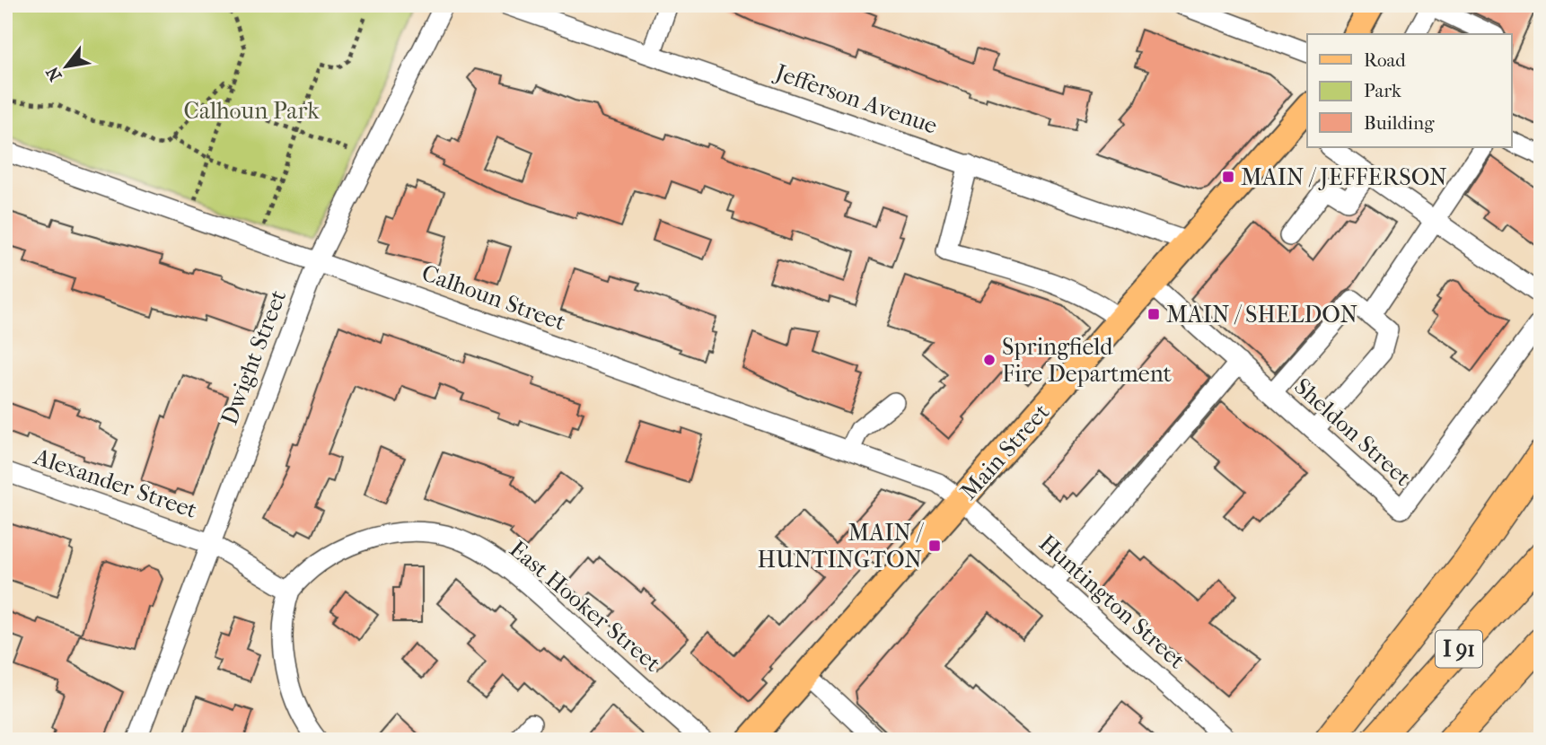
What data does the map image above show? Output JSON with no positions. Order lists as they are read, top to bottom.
{
  "streets": {
    "highway": ["I 91"],
    "main road": ["Main Street"],
    "street": [
      "Jefferson Avenue",
      "Calhoun Street",
      "Dwight Street",
      "Sheldon Street",
      "Alexander Street",
      "Huntington Street",
      "East Hooker Street"
    ]
  },
  "crossings": [
    ["Jefferson Avenue", "Main Street"],
    ["Calhoun Street", "Dwight Street"],
    ["Calhoun Street", "Main Street"],
    ["Calhoun Street", "Huntington Street"],
    ["Dwight Street", "Alexander Street"],
    ["Sheldon Street", "Main Street"],
    ["Main Street", "Huntington Street"],
    ["Alexander Street", "East Hooker Street"]
  ],
  "parks": ["Calhoun Park"],
  "places": {
    "transit": ["MAIN / JEFFERSON", "MAIN / SHELDON", "MAIN / HUNTINGTON"],
    "other": ["Springfield Fire Department"]
  },
  "legend": ["Road", "Park", "Building"],
  "north": "bottom left"
}
